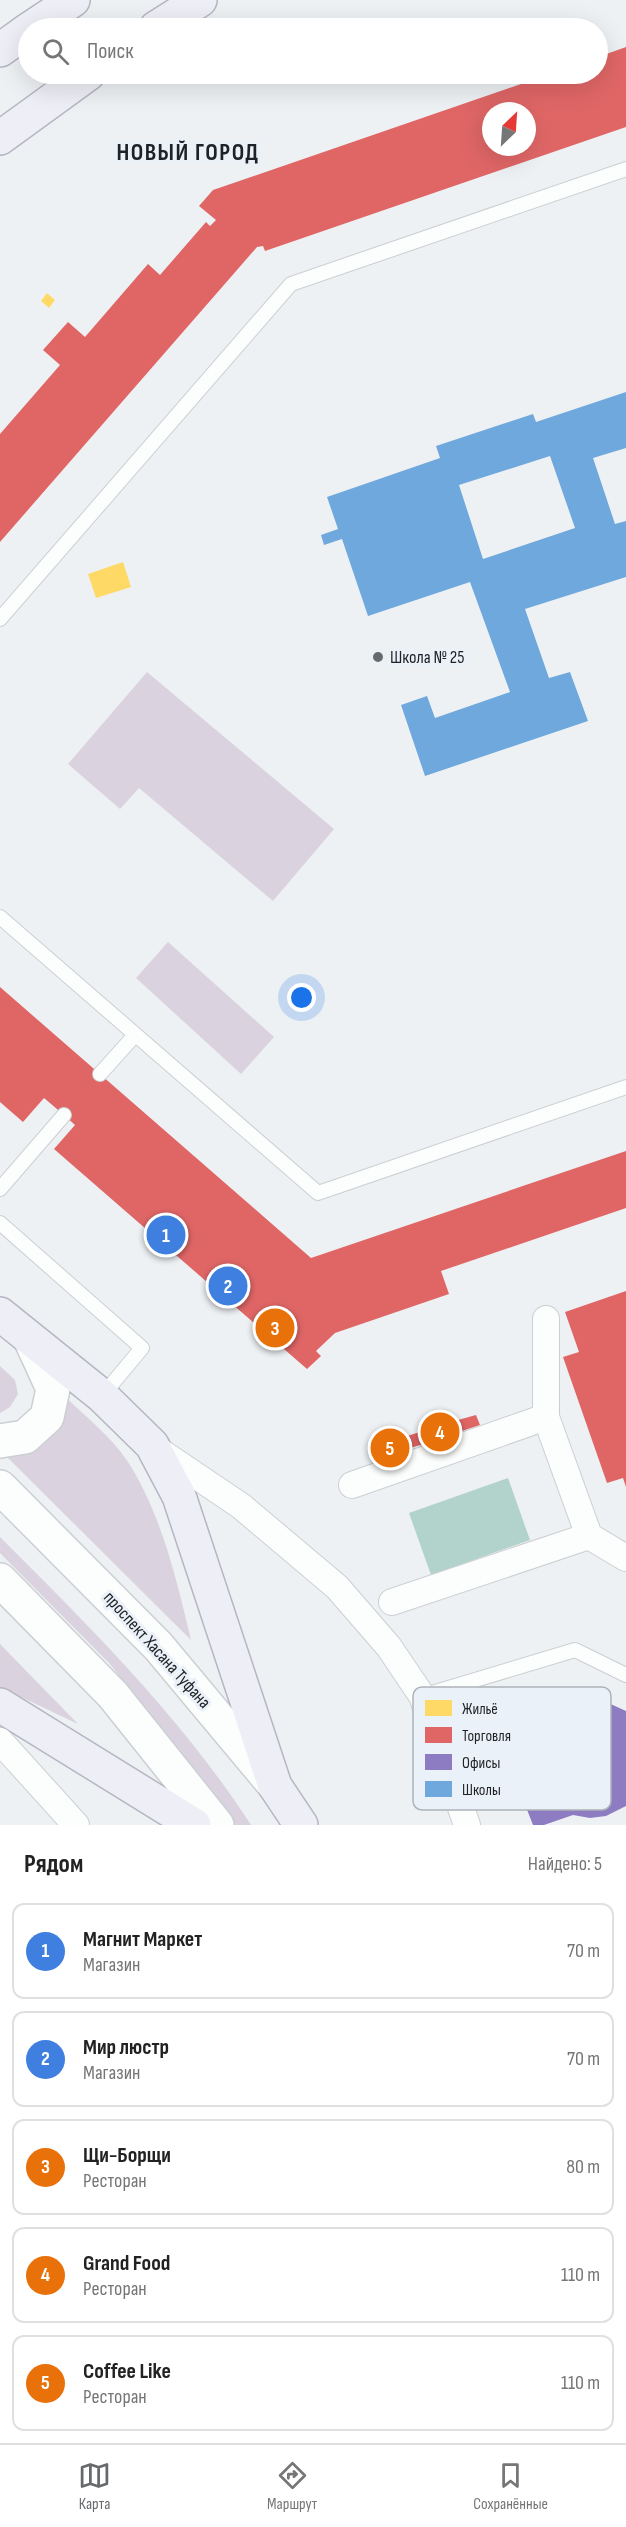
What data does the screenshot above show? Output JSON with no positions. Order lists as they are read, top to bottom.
{
  "streets": {
    "main road": ["проспект Хасана Туфана"]
  },
  "districts": ["НОВЫЙ ГОРОД"],
  "places": ["Школа № 25"],
  "legend": [
    "Жильё",
    "Торговля",
    "Офисы",
    "Школы"
  ],
  "north": "top right",
  "page": {
    "search": "Поиск",
    "pins": [
      "1",
      "2",
      "3",
      "4",
      "5"
    ],
    "heading": ["Рядом", "Найдено: 5"],
    "list": [
      {
        "mark": "1",
        "name": "Магнит Маркет",
        "note": "Магазин",
        "value": "70 m"
      },
      {
        "mark": "2",
        "name": "Мир люстр",
        "note": "Магазин",
        "value": "70 m"
      },
      {
        "mark": "3",
        "name": "Щи-Борщи",
        "note": "Ресторан",
        "value": "80 m"
      },
      {
        "mark": "4",
        "name": "Grand Food",
        "note": "Ресторан",
        "value": "110 m"
      },
      {
        "mark": "5",
        "name": "Coffee Like",
        "note": "Ресторан",
        "value": "110 m"
      }
    ],
    "nav": ["Карта", "Маршрут", "Сохранённые"]
  }
}
